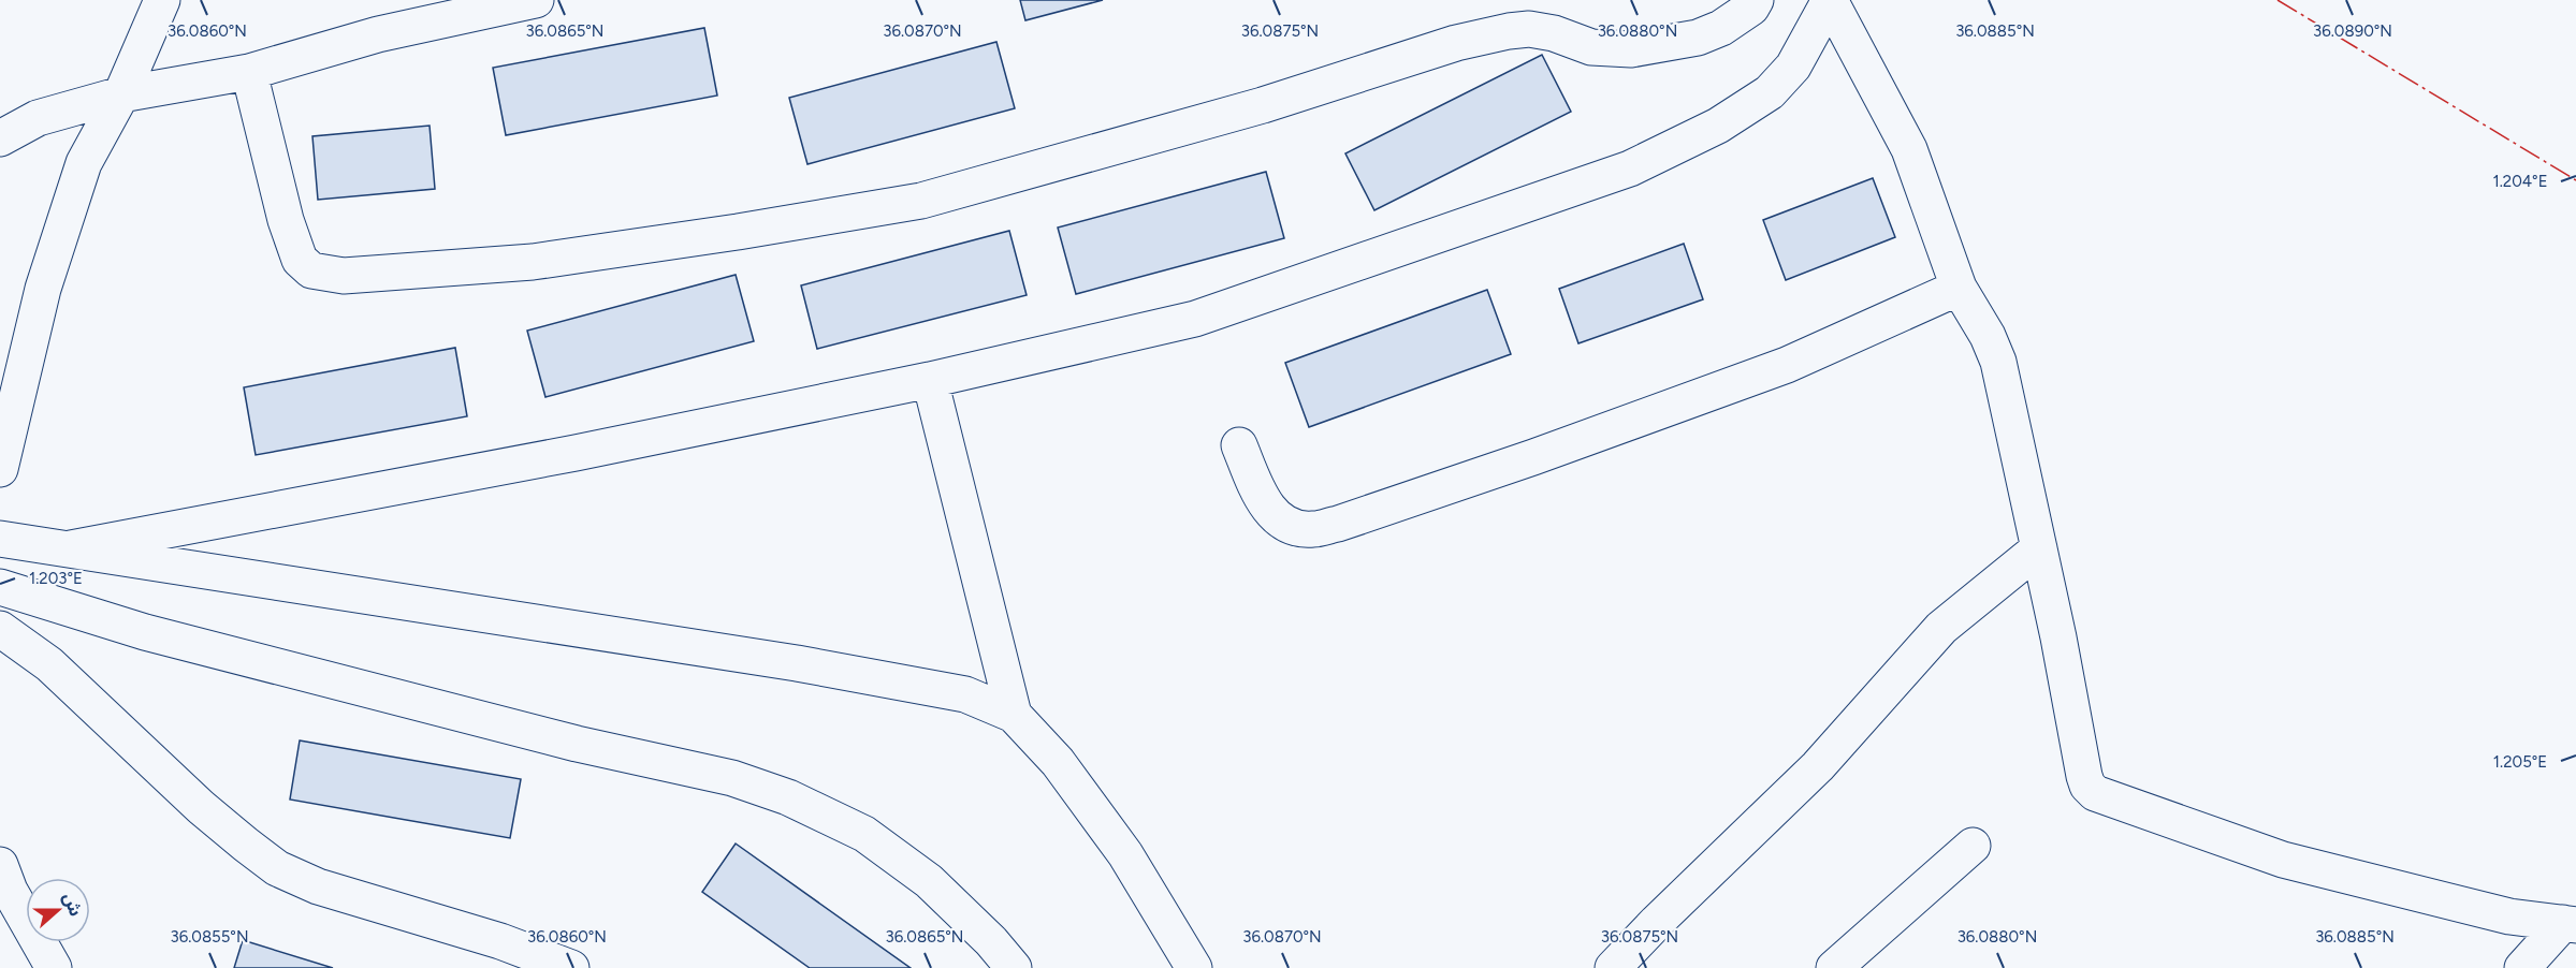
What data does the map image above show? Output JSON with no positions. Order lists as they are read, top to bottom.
{
  "north": "right",
  "coordinates": [
    "36.0885°N",
    "36.0860°N",
    "36.0865°N",
    "36.0870°N",
    "36.0875°N",
    "36.0880°N",
    "36.0890°N",
    "1.204°E",
    "1.203°E",
    "1.205°E",
    "36.0855°N"
  ]
}
